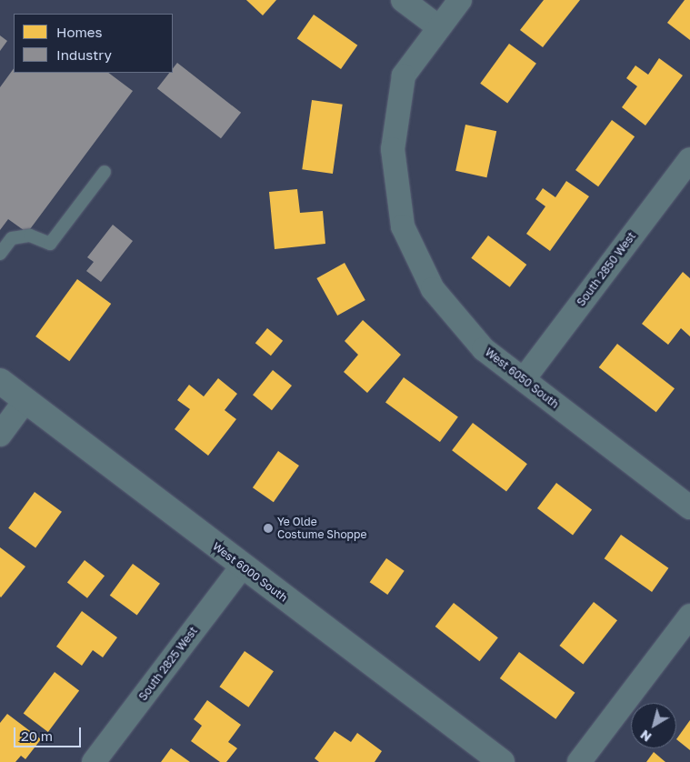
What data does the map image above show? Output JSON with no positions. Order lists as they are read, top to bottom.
{
  "streets": {
    "street": [
      "South 2850 West",
      "West 6050 South",
      "West 6000 South",
      "South 2825 West"
    ]
  },
  "crossings": [
    ["South 2850 West", "West 6050 South"],
    ["West 6000 South", "South 2825 West"]
  ],
  "places": ["Ye Olde Costume Shoppe"],
  "legend": ["Homes", "Industry"],
  "scale_bar": "20 m",
  "north": "bottom left"
}
